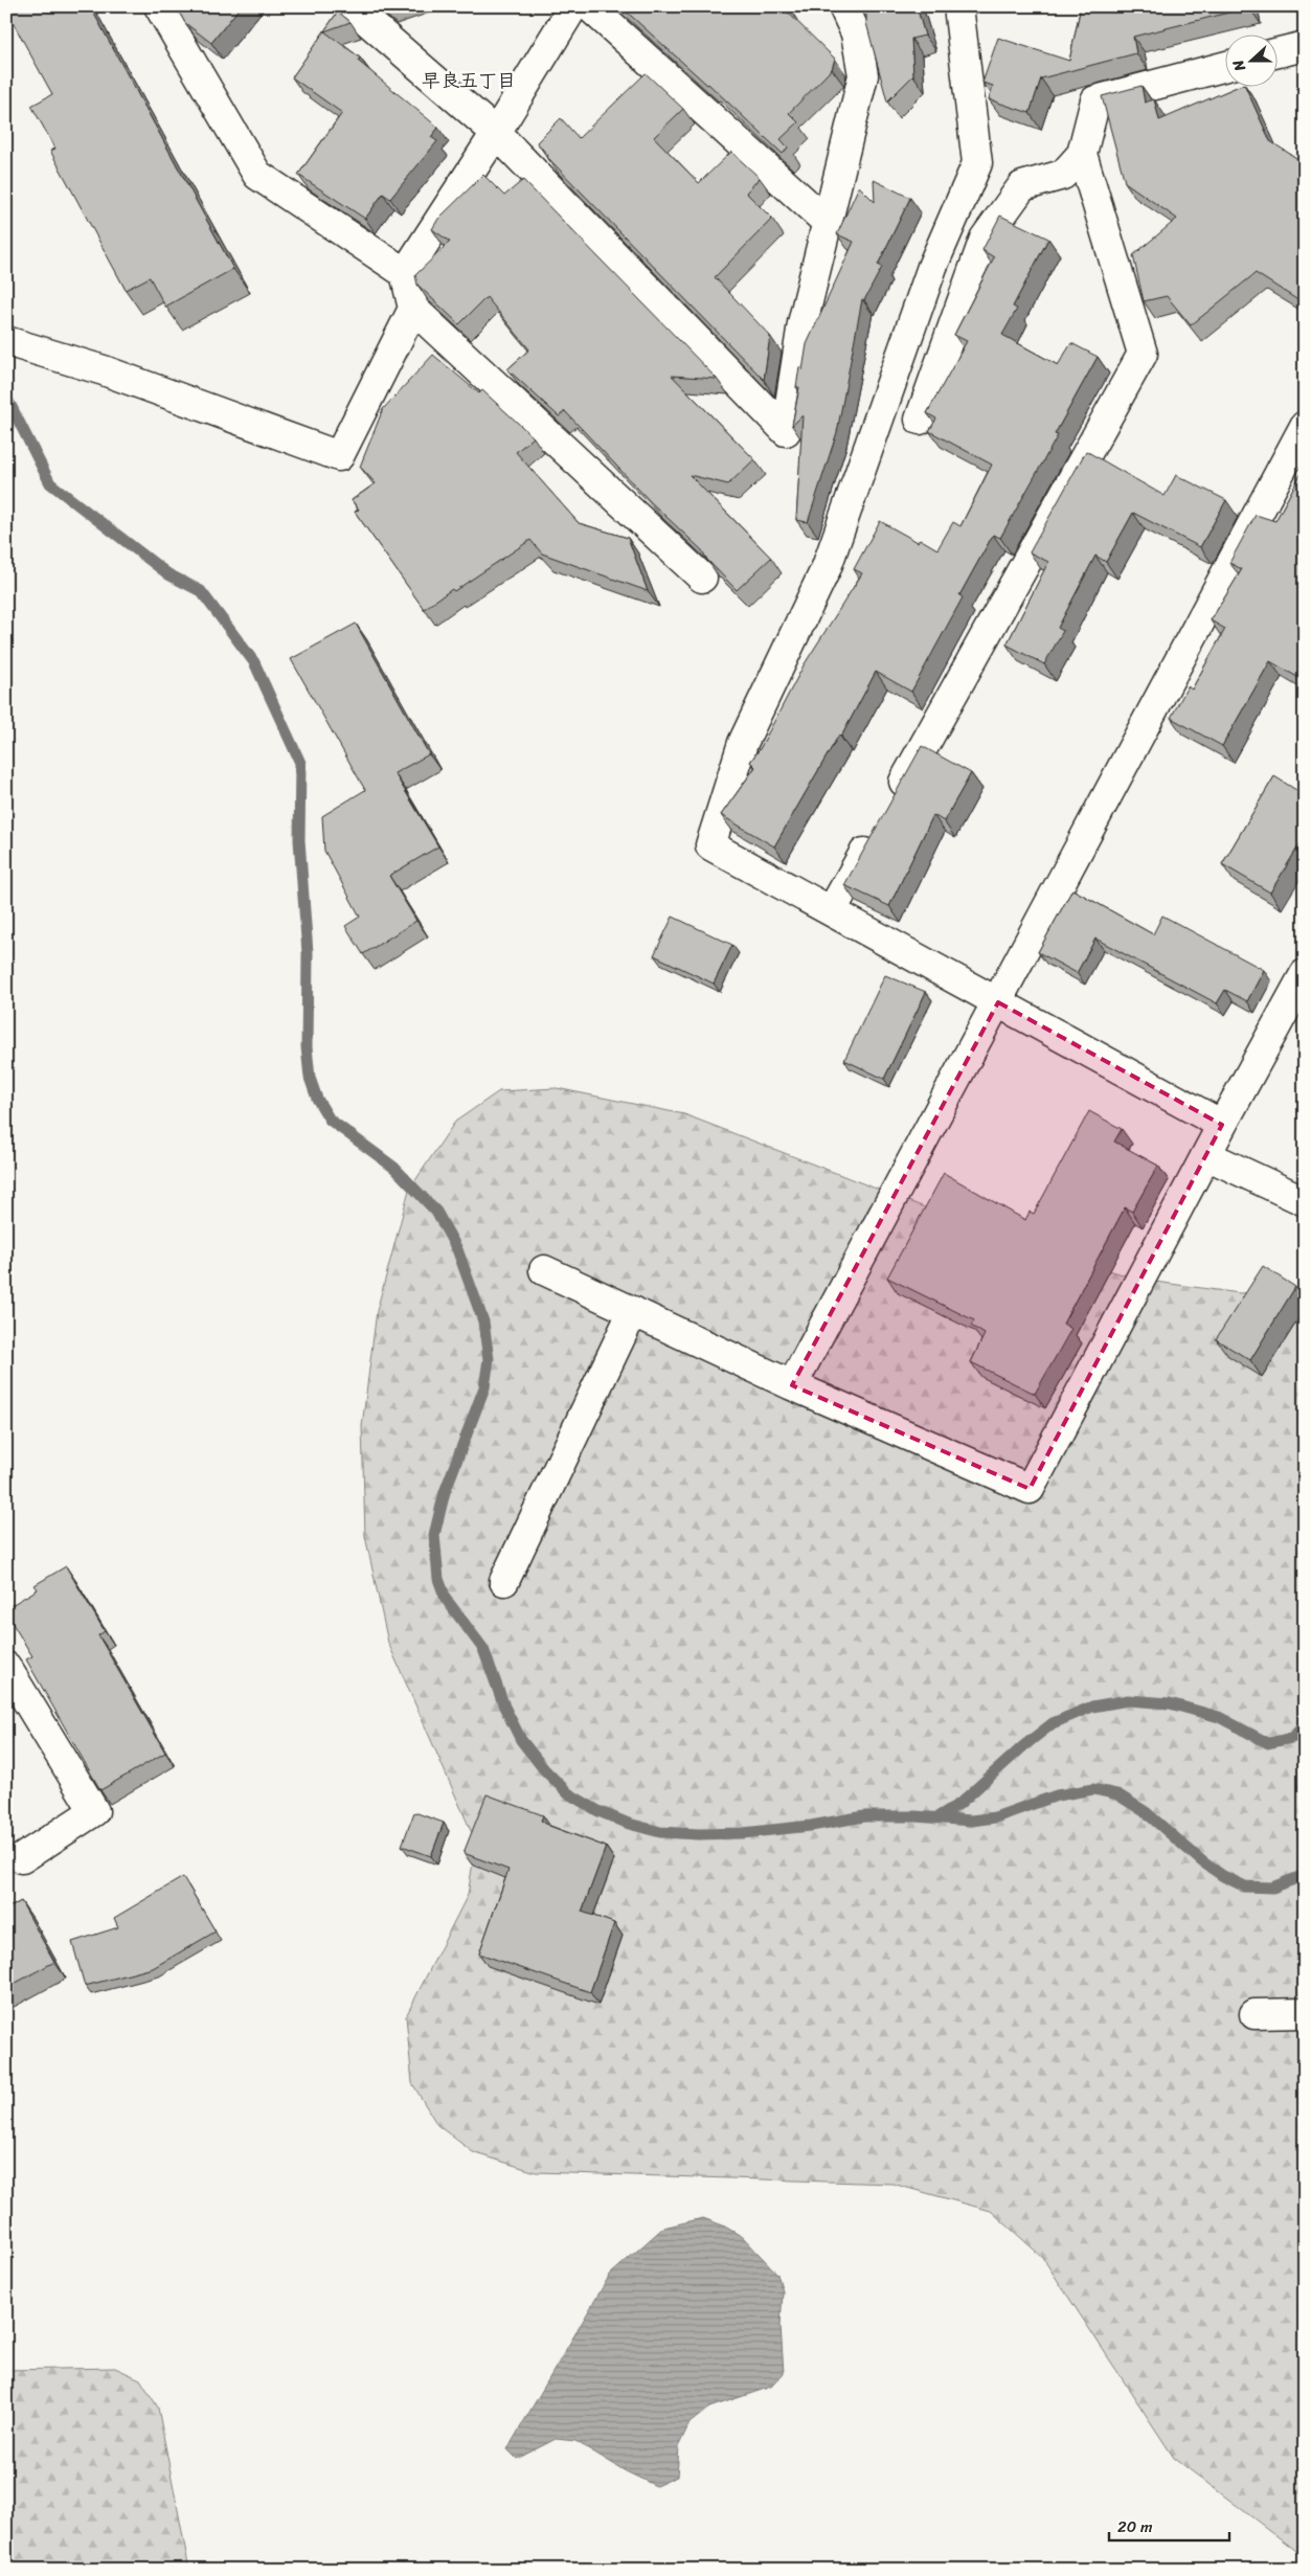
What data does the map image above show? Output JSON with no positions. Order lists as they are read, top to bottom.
{
  "districts": ["早良五丁目"],
  "scale_bar": "20 m",
  "north": "left"
}
